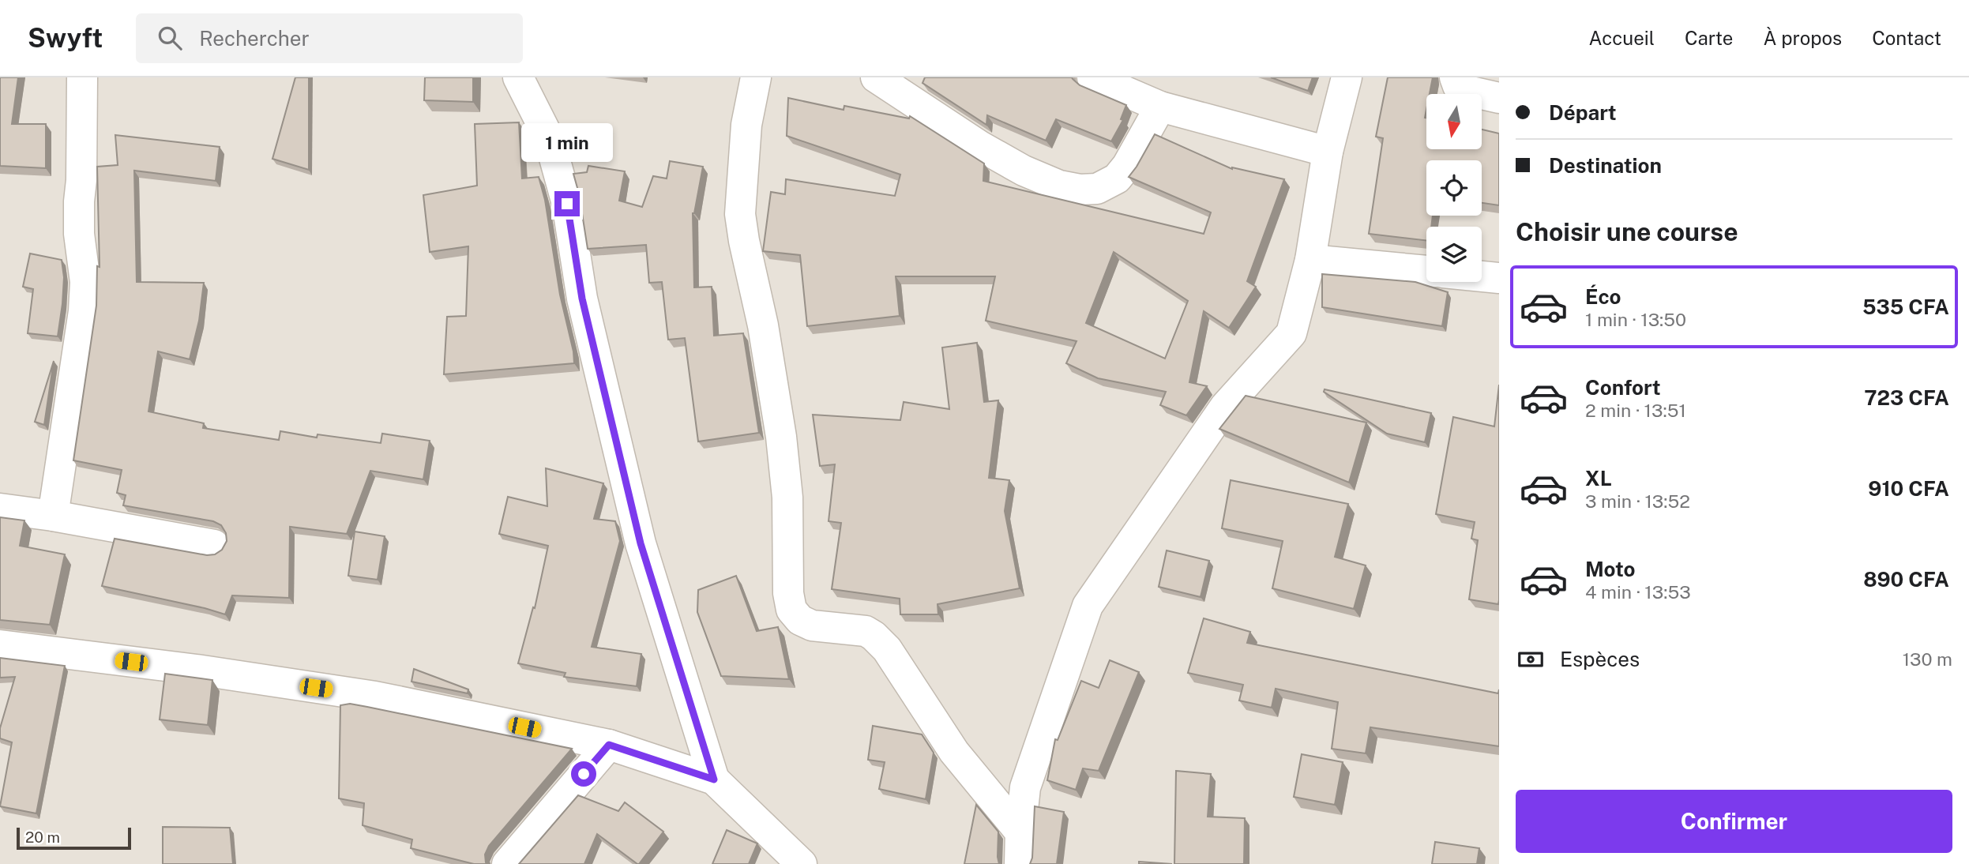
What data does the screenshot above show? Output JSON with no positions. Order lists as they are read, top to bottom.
{
  "scale_bar": "20 m",
  "north": "bottom",
  "page": {
    "header": "Swyft",
    "search": "Rechercher",
    "nav": [
      "Accueil",
      "Carte",
      "À propos",
      "Contact"
    ],
    "banner": ["Départ", "Destination"],
    "bubble": "1 min",
    "heading": "Choisir une course",
    "list": [
      {
        "name": "Éco",
        "note": "1 min · 13:50",
        "value": "535 CFA"
      },
      {
        "name": "Confort",
        "note": "2 min · 13:51",
        "value": "723 CFA"
      },
      {
        "name": "XL",
        "note": "3 min · 13:52",
        "value": "910 CFA"
      },
      {
        "name": "Moto",
        "note": "4 min · 13:53",
        "value": "890 CFA"
      }
    ],
    "pay": ["Espèces", "130 m"],
    "buttons": "Confirmer",
    "scale": "20 m"
  }
}
